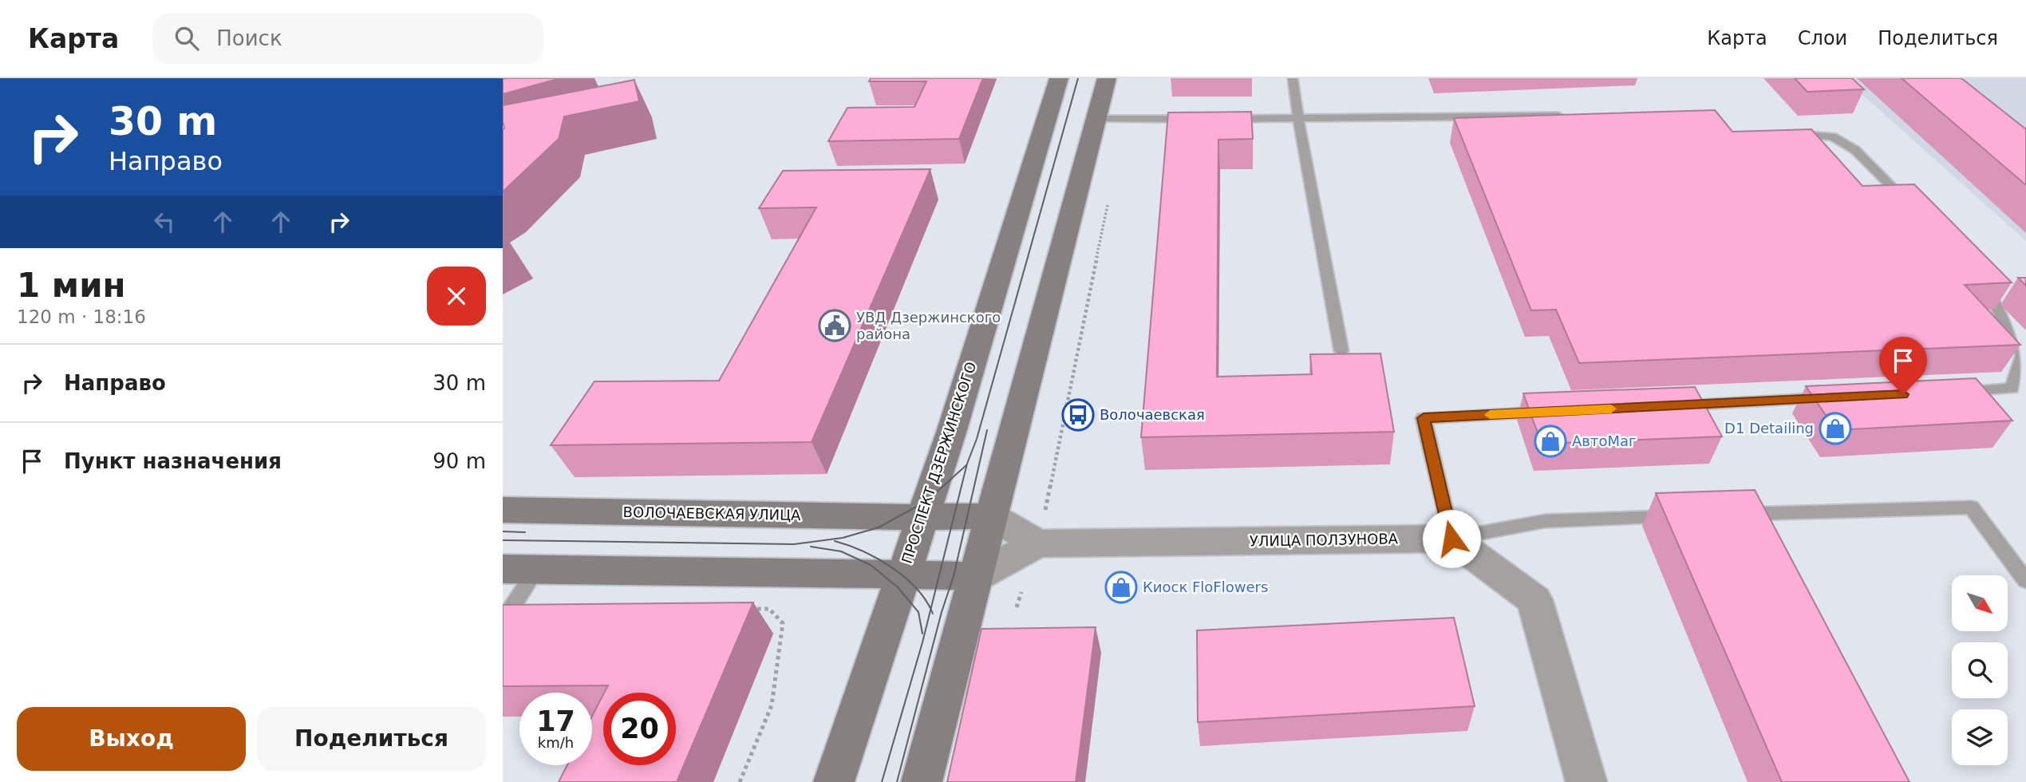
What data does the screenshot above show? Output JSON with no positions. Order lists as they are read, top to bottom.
{
  "streets": {
    "main road": ["ПРОСПЕКТ ДЗЕРЖИНСКОГО", "ВОЛОЧАЕВСКАЯ УЛИЦА"],
    "street": ["УЛИЦА ПОЛЗУНОВА"]
  },
  "crossings": [
    ["ПРОСПЕКТ ДЗЕРЖИНСКОГО", "ВОЛОЧАЕВСКАЯ УЛИЦА"]
  ],
  "places": {
    "public building": ["УВД Дзержинского района"],
    "bus stop": ["Волочаевская"],
    "shop": ["D1 Detailing", "АвтоМаг", "Киоск FloFlowers"]
  },
  "north": "bottom right",
  "page": {
    "header": "Карта",
    "search": "Поиск",
    "nav": ["Карта", "Слои", "Поделиться"],
    "turn": ["30 m", "Направо"],
    "heading": ["1 мин", "120 m · 18:16"],
    "list": [
      {
        "name": "Направо",
        "value": "30 m"
      },
      {
        "name": "Пункт назначения",
        "value": "90 m"
      }
    ],
    "speed": "17 km/h",
    "limit": "20",
    "buttons": ["Выход", "Поделиться"]
  }
}
